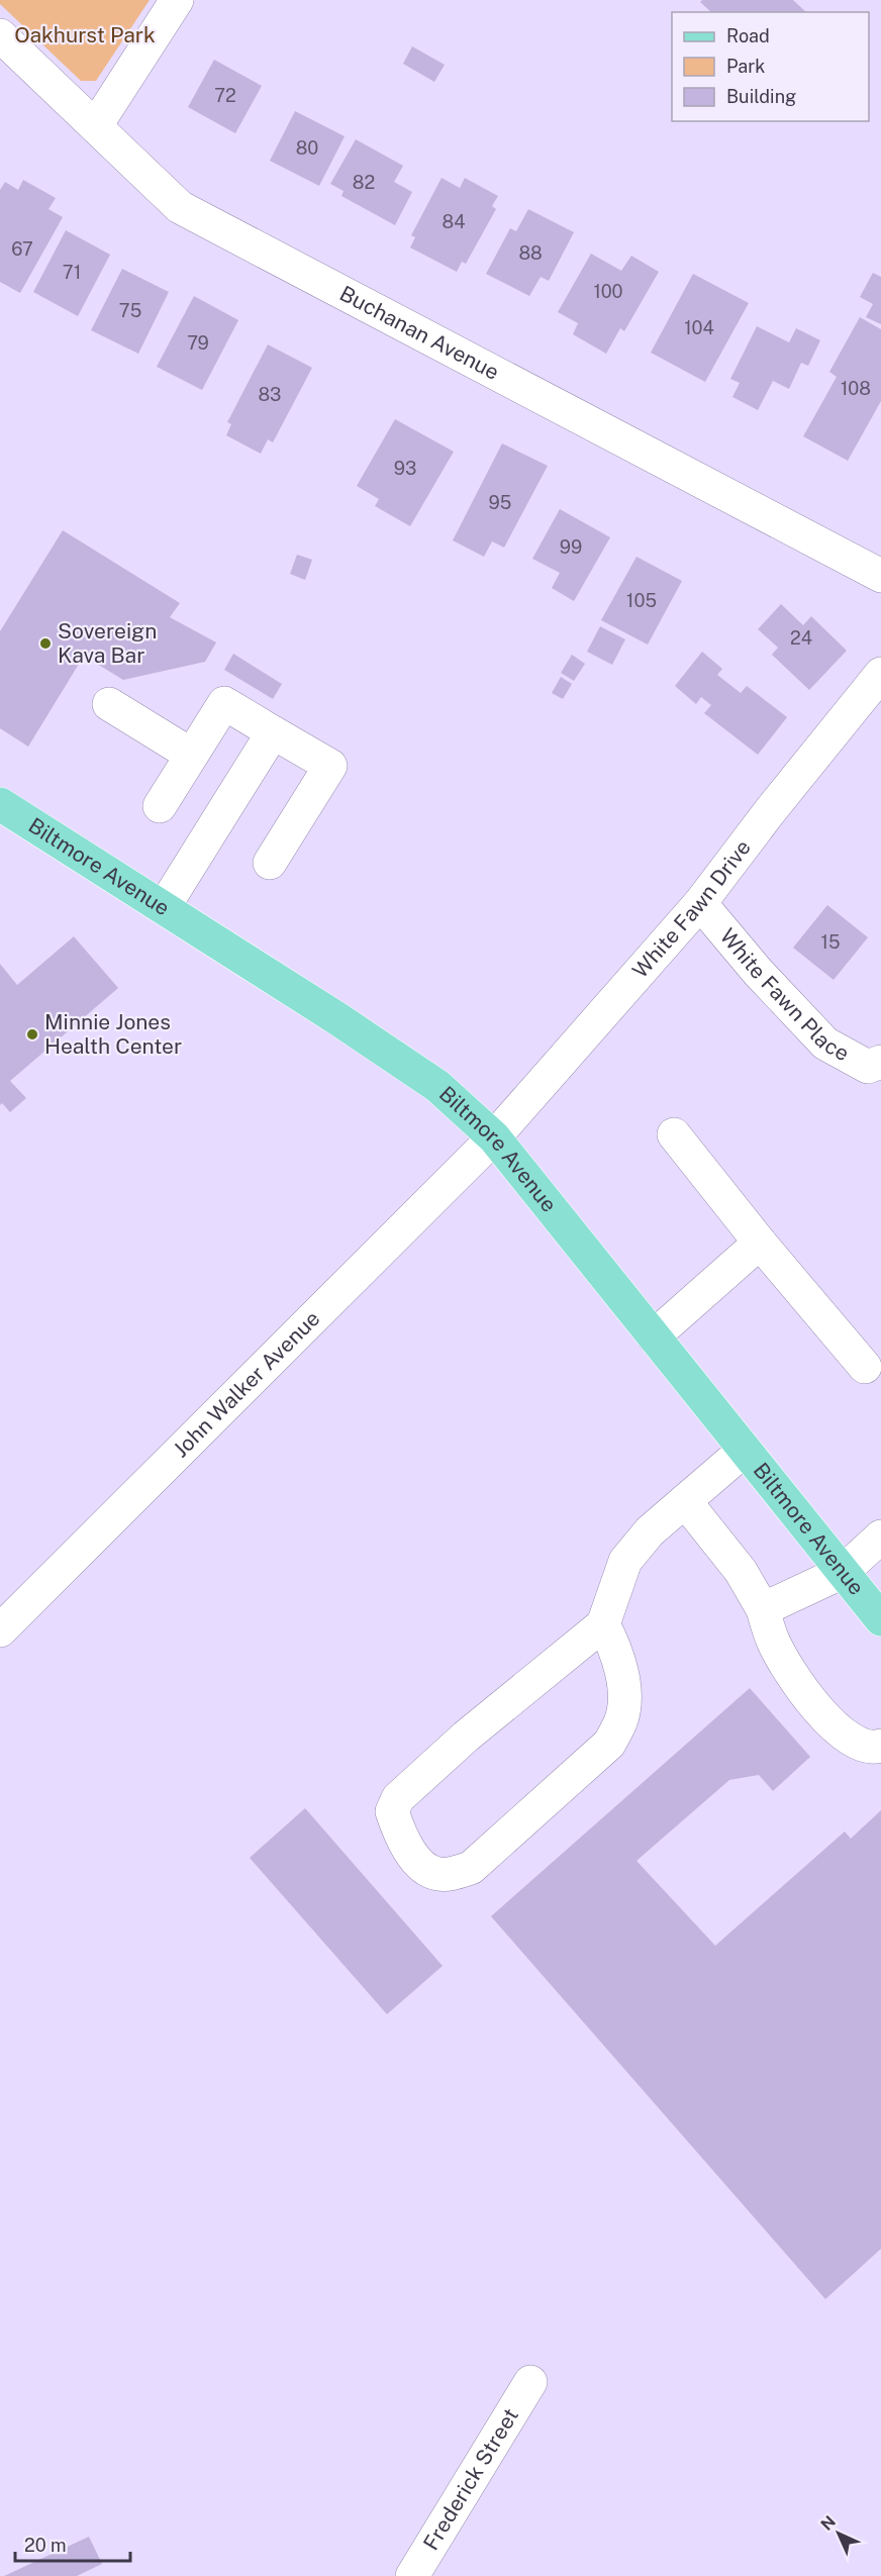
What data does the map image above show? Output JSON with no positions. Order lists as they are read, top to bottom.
{
  "streets": {
    "main road": ["Biltmore Avenue"],
    "street": [
      "Buchanan Avenue",
      "White Fawn Drive",
      "White Fawn Place",
      "John Walker Avenue",
      "Frederick Street"
    ]
  },
  "crossings": [
    ["Biltmore Avenue", "White Fawn Drive"],
    ["Biltmore Avenue", "John Walker Avenue"],
    ["White Fawn Drive", "White Fawn Place"],
    ["White Fawn Drive", "John Walker Avenue"]
  ],
  "parks": ["Oakhurst Park"],
  "places": ["Sovereign Kava Bar", "Minnie Jones Health Center"],
  "house_numbers": [
    "72",
    "80",
    "82",
    "84",
    "67",
    "88",
    "71",
    "100",
    "75",
    "104",
    "79",
    "108",
    "83",
    "93",
    "95",
    "99",
    "105",
    "24",
    "15"
  ],
  "legend": ["Road", "Park", "Building"],
  "scale_bar": "20 m",
  "north": "top left"
}
